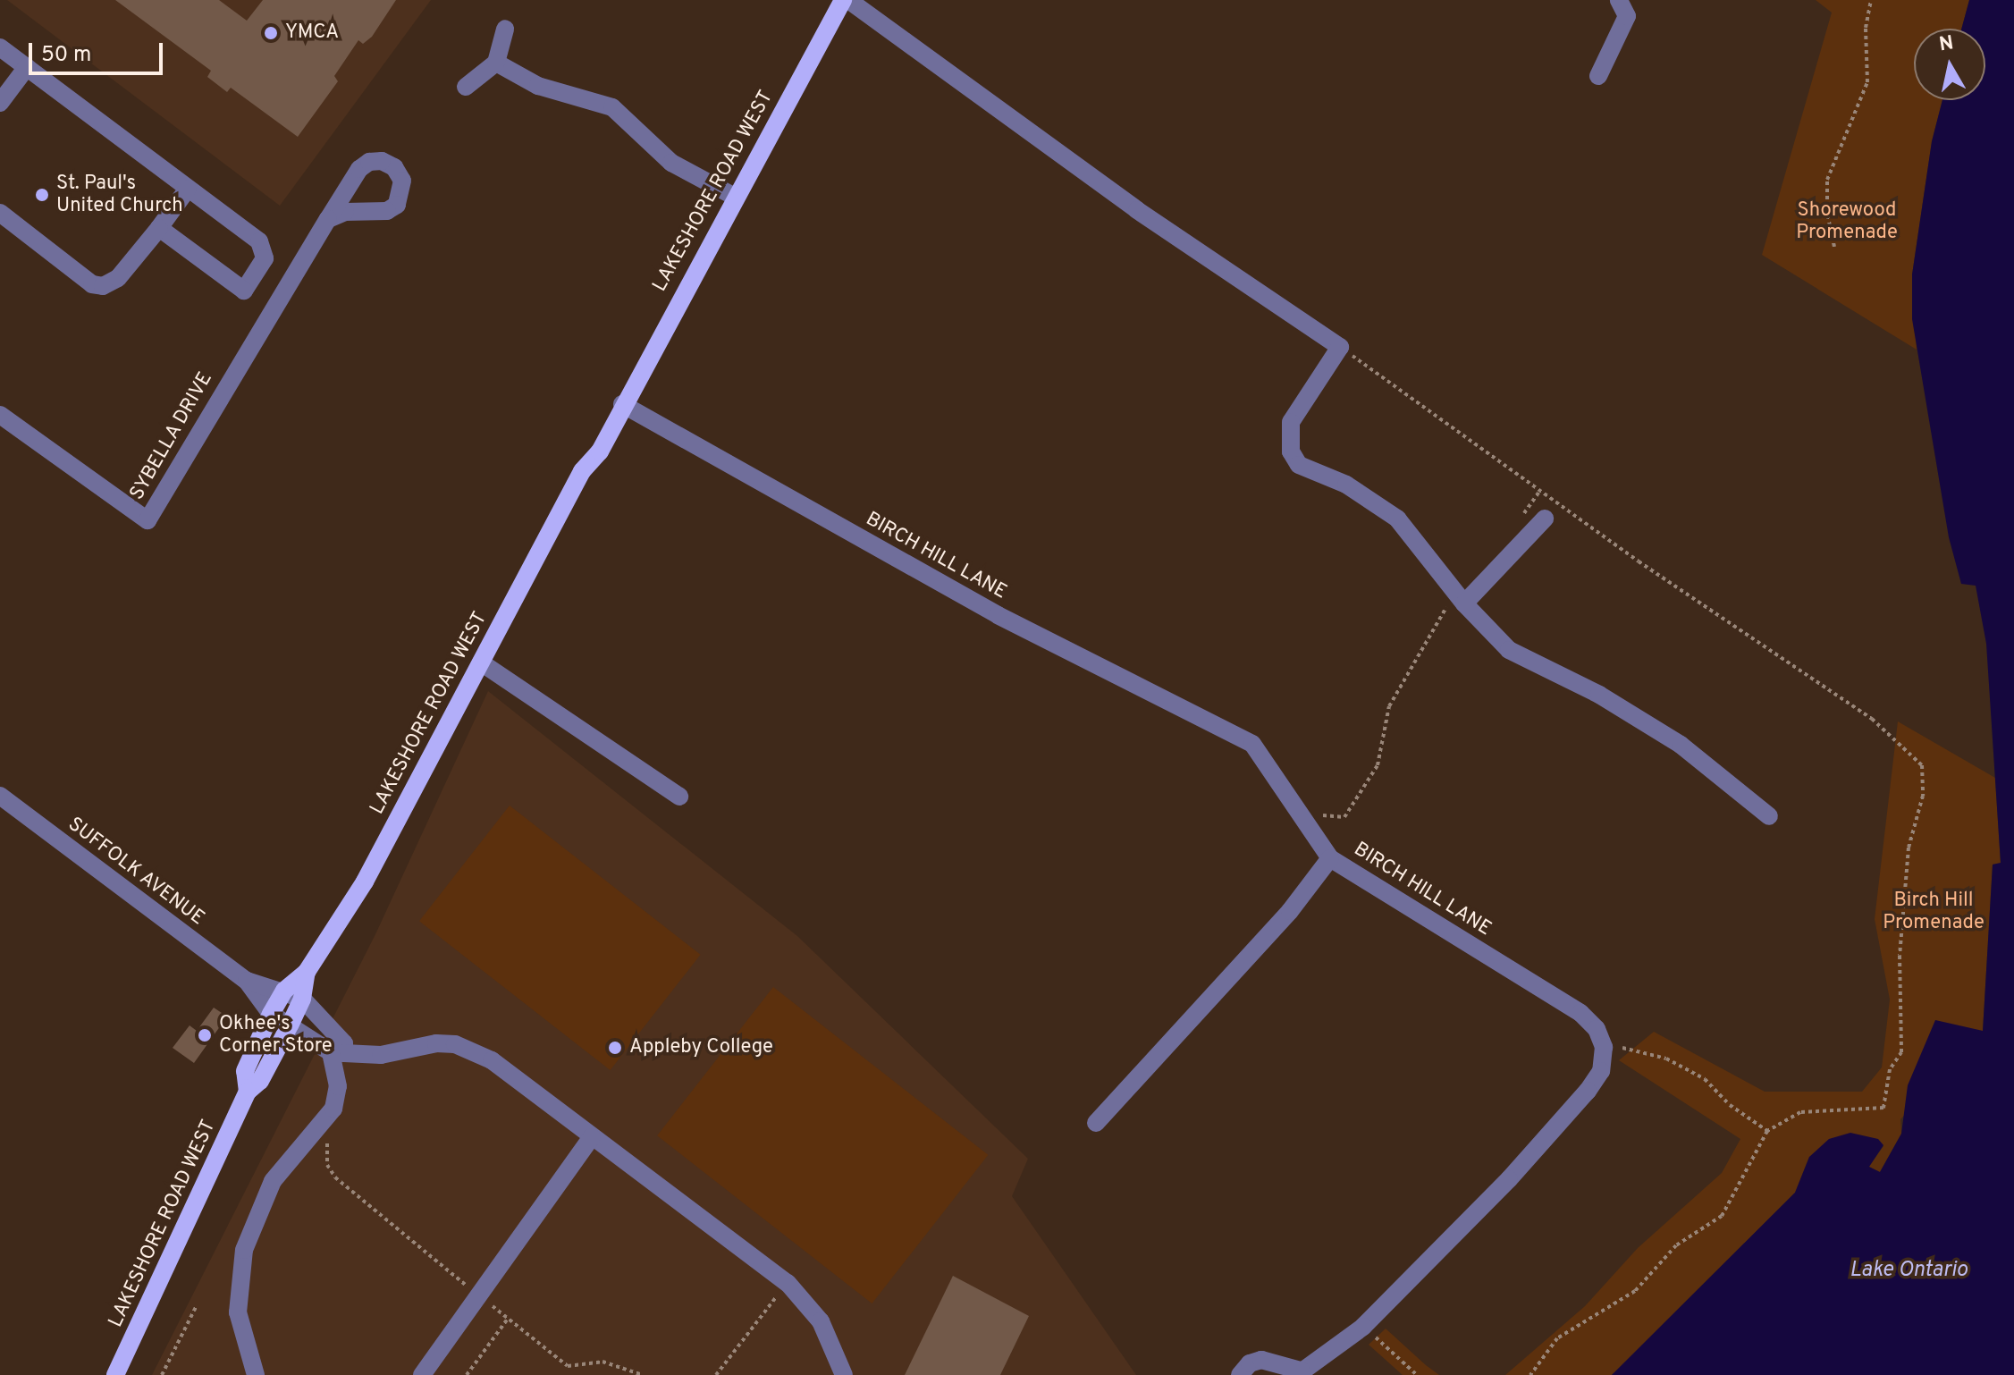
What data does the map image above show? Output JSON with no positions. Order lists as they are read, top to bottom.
{
  "streets": {
    "main road": ["LAKESHORE ROAD WEST"],
    "street": ["SYBELLA DRIVE", "BIRCH HILL LANE", "SUFFOLK AVENUE"]
  },
  "crossings": [
    ["LAKESHORE ROAD WEST", "BIRCH HILL LANE"],
    ["LAKESHORE ROAD WEST", "SUFFOLK AVENUE"]
  ],
  "water": ["Lake Ontario"],
  "parks": ["Shorewood Promenade", "Birch Hill Promenade"],
  "places": [
    "YMCA",
    "St. Paul's United Church",
    "Okhee's Corner Store",
    "Appleby College"
  ],
  "scale_bar": "50 m",
  "north": "top"
}
